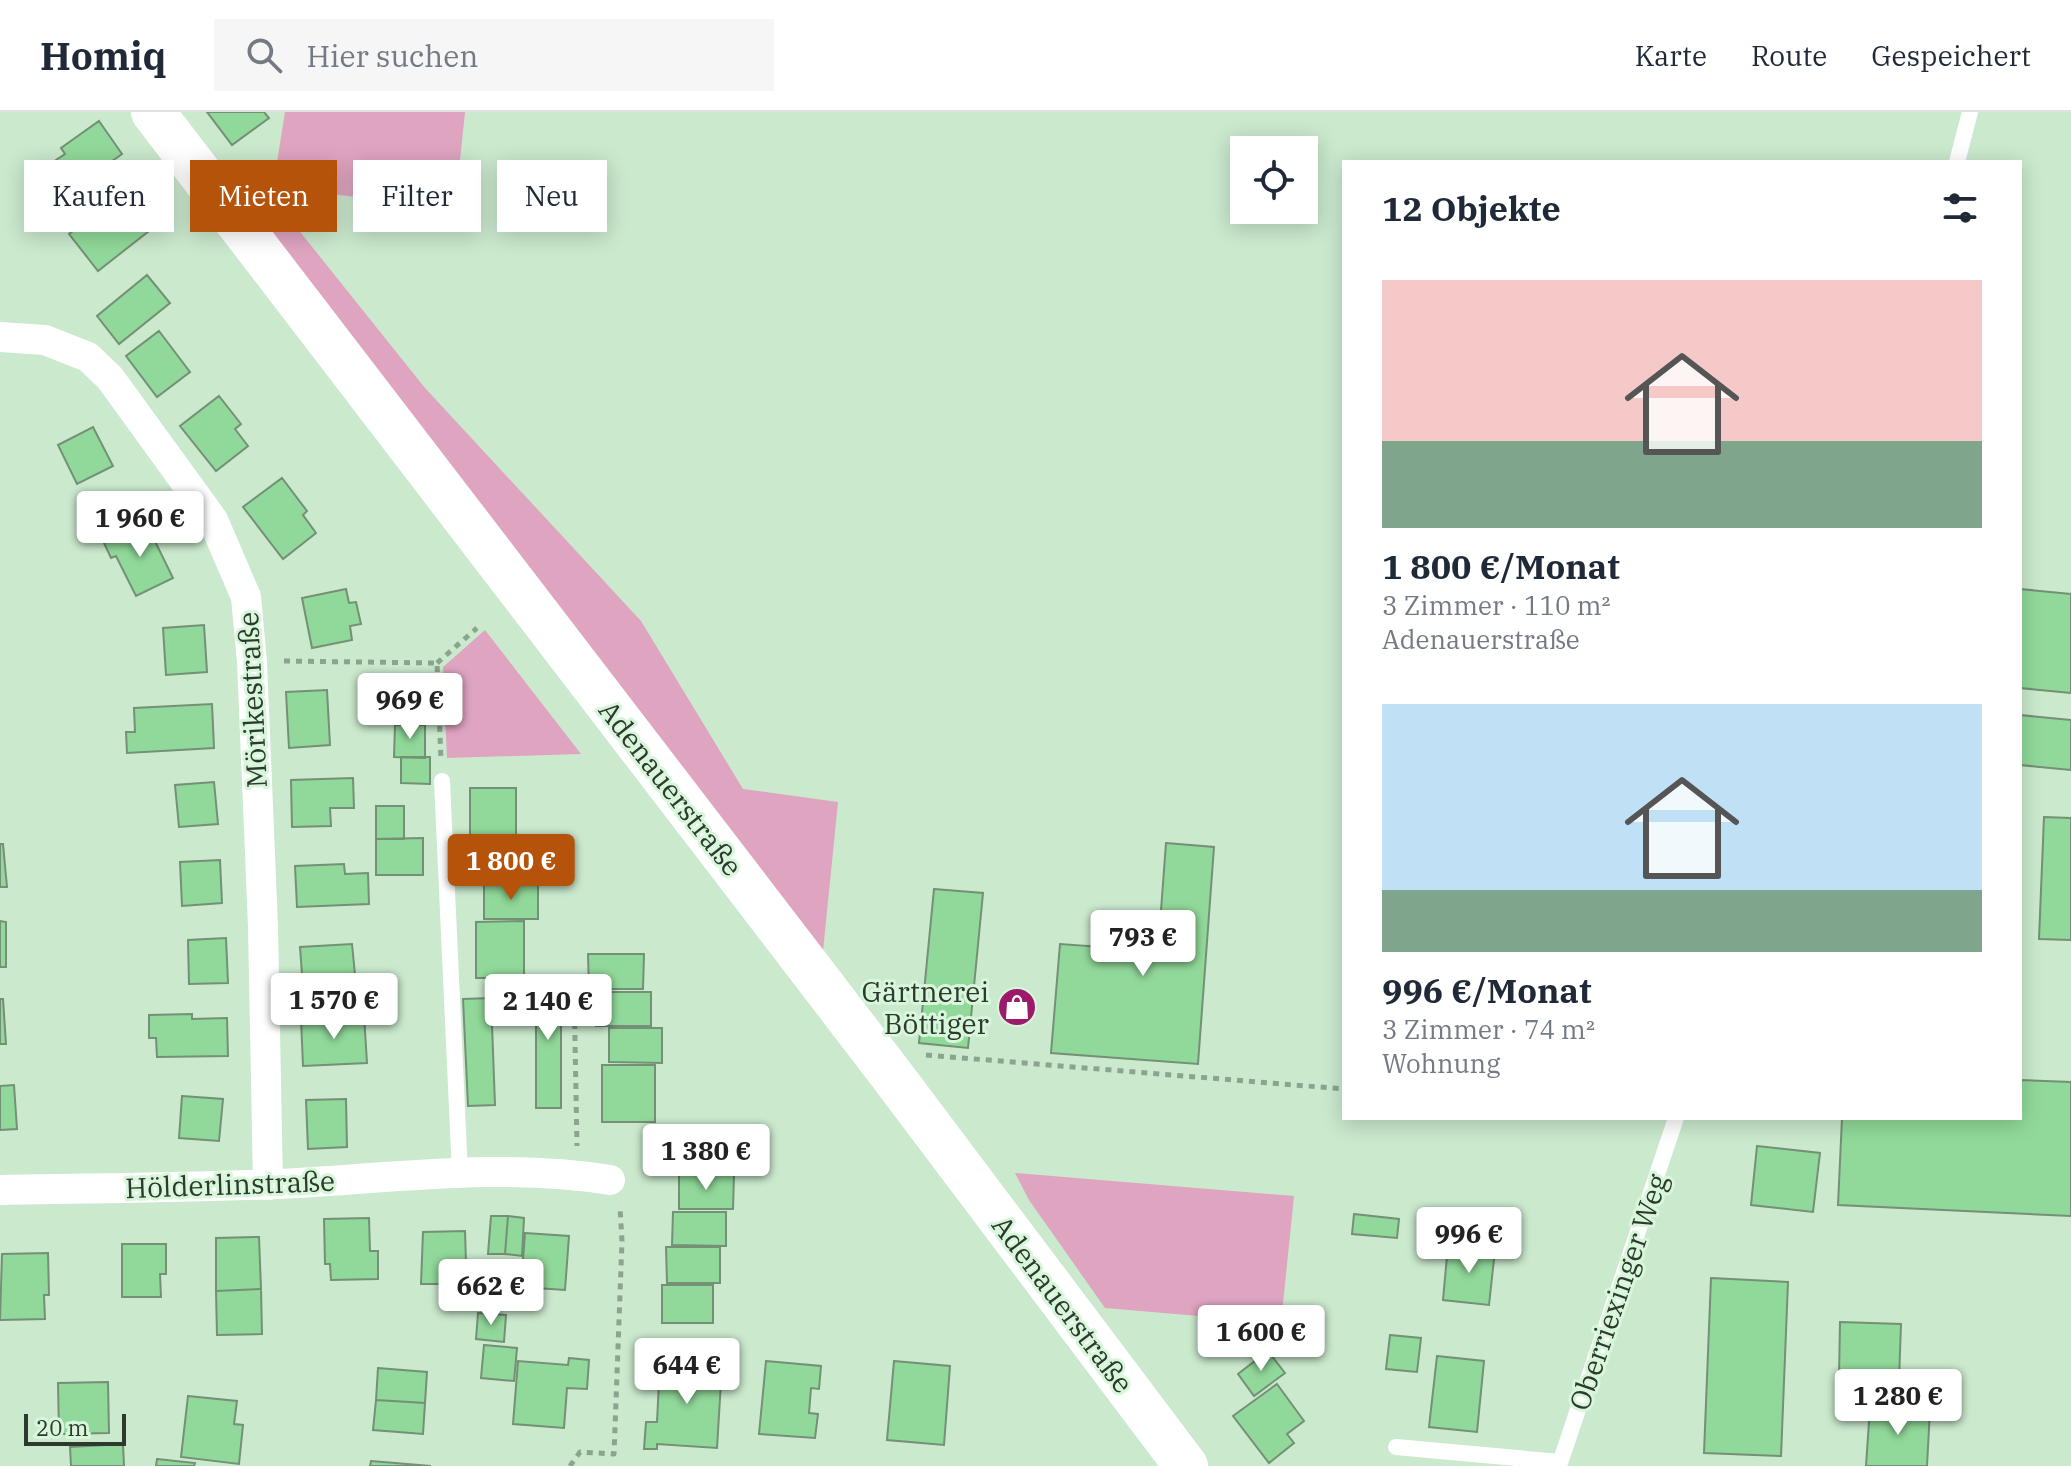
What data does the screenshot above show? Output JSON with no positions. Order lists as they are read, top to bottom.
{
  "streets": {
    "main road": ["Adenauerstraße"],
    "street": ["Mörikestraße", "Hölderlinstraße"],
    "lane": ["Oberriexinger Weg"]
  },
  "crossings": [
    ["Mörikestraße", "Hölderlinstraße"]
  ],
  "places": {
    "shop": ["Gärtnerei Böttiger"]
  },
  "scale_bar": "20 m",
  "page": {
    "header": "Homiq",
    "search": "Hier suchen",
    "nav": ["Karte", "Route", "Gespeichert"],
    "chip": [
      "Kaufen",
      "Mieten",
      "Filter",
      "Neu"
    ],
    "heading": "12 Objekte",
    "list": [
      {
        "name": "1 800 €/Monat",
        "note": "3 Zimmer · 110 m² · Adenauerstraße"
      },
      {
        "name": "996 €/Monat",
        "note": "3 Zimmer · 74 m² · Wohnung"
      }
    ],
    "price": [
      "1 960 €",
      "969 €",
      "1 800 €",
      "793 €",
      "1 570 €",
      "2 140 €",
      "1 380 €",
      "996 €",
      "662 €",
      "1 600 €",
      "644 €",
      "1 280 €"
    ],
    "scale": "20 m"
  }
}
